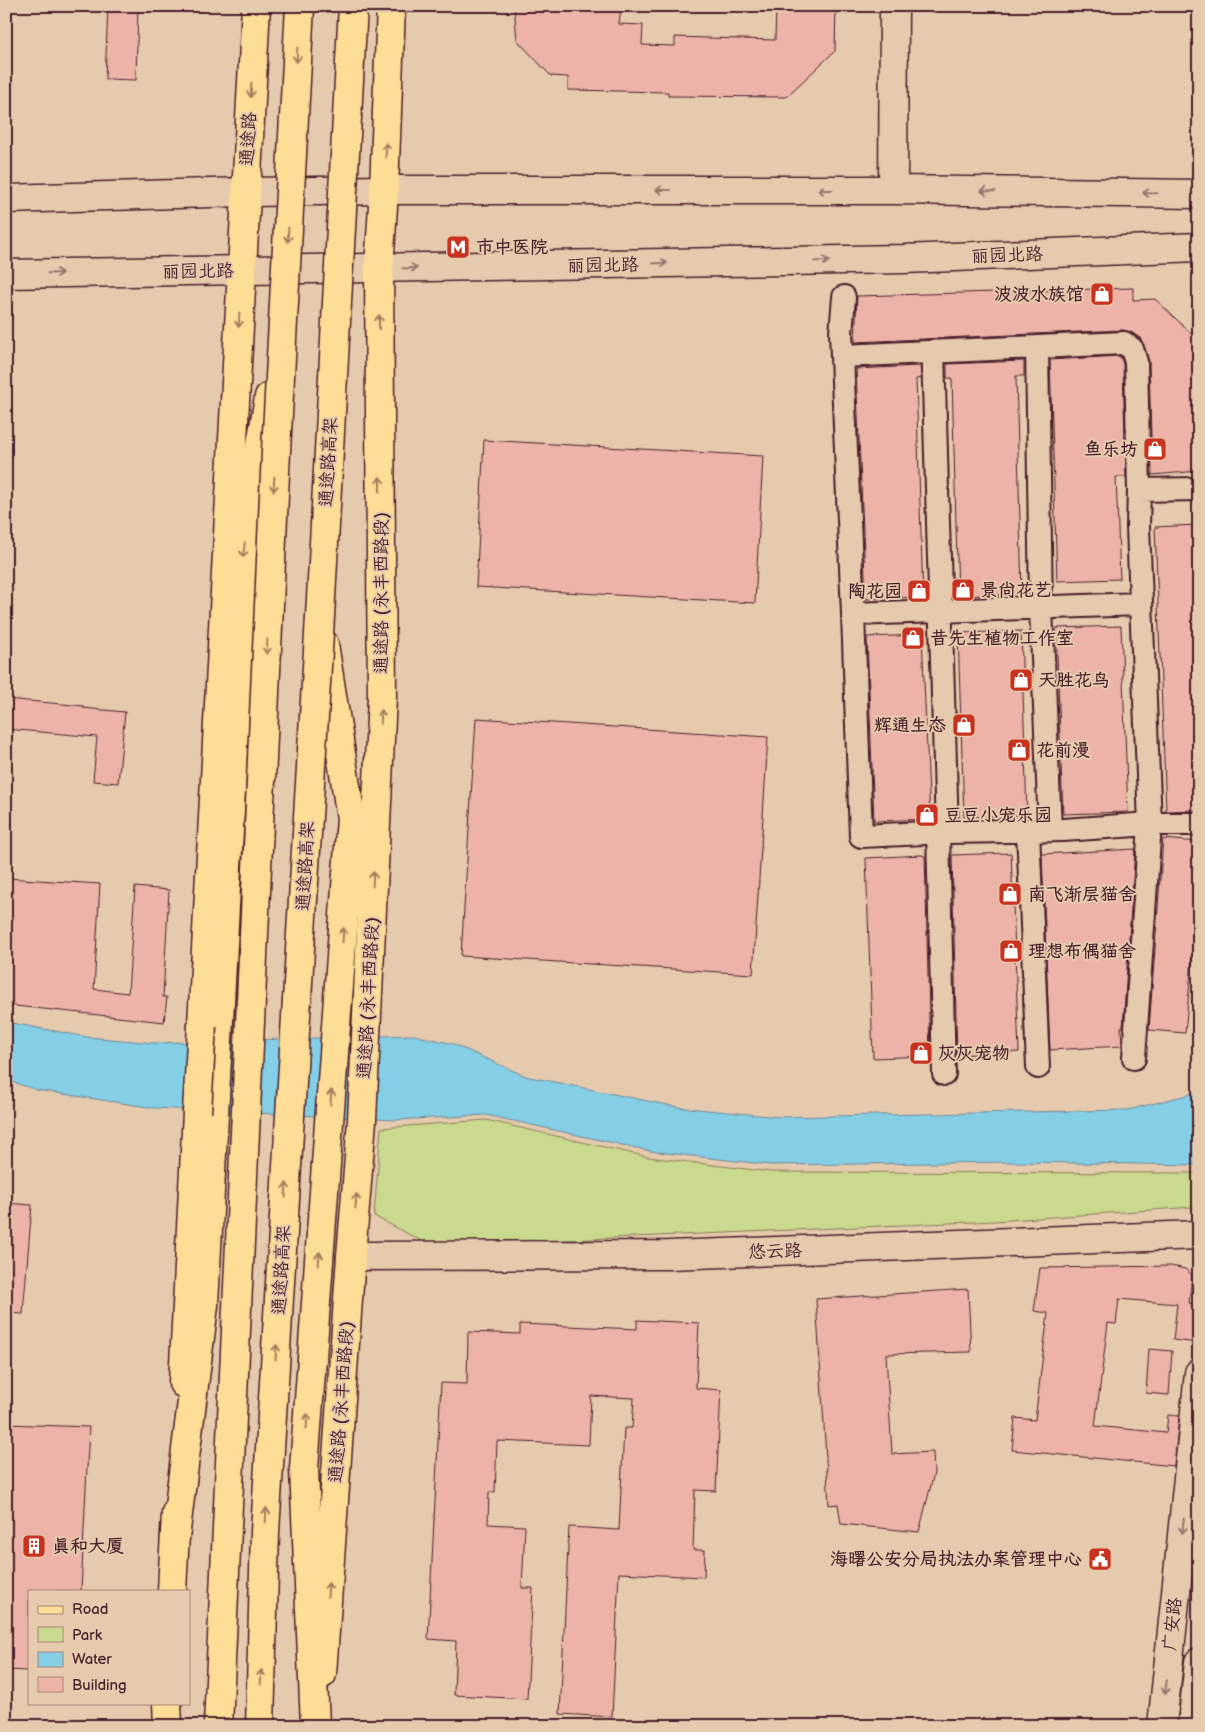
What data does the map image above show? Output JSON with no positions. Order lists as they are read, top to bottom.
{
  "streets": {
    "main road": [
      "通途路",
      "丽园北路",
      "通途路高架",
      "通途路 (永丰西路段)",
      "悠云路",
      "广安路"
    ]
  },
  "crossings": [
    ["通途路", "丽园北路"],
    ["丽园北路", "通途路 (永丰西路段)"],
    ["通途路 (永丰西路段)", "悠云路"]
  ],
  "one_way": ["广安路"],
  "places": {
    "metro station": ["市中医院"],
    "shop": [
      "波波水族馆",
      "鱼乐坊",
      "景尚花艺",
      "陶花园",
      "昔先生植物工作室",
      "天胜花鸟",
      "辉通生态",
      "花前漫",
      "豆豆小宠乐园",
      "南飞渐层猫舍",
      "理想布偶猫舍",
      "灰灰宠物"
    ],
    "building": ["真和大厦"],
    "public building": ["海曙公安分局执法办案管理中心"]
  },
  "legend": [
    "Road",
    "Park",
    "Water",
    "Building"
  ]
}
